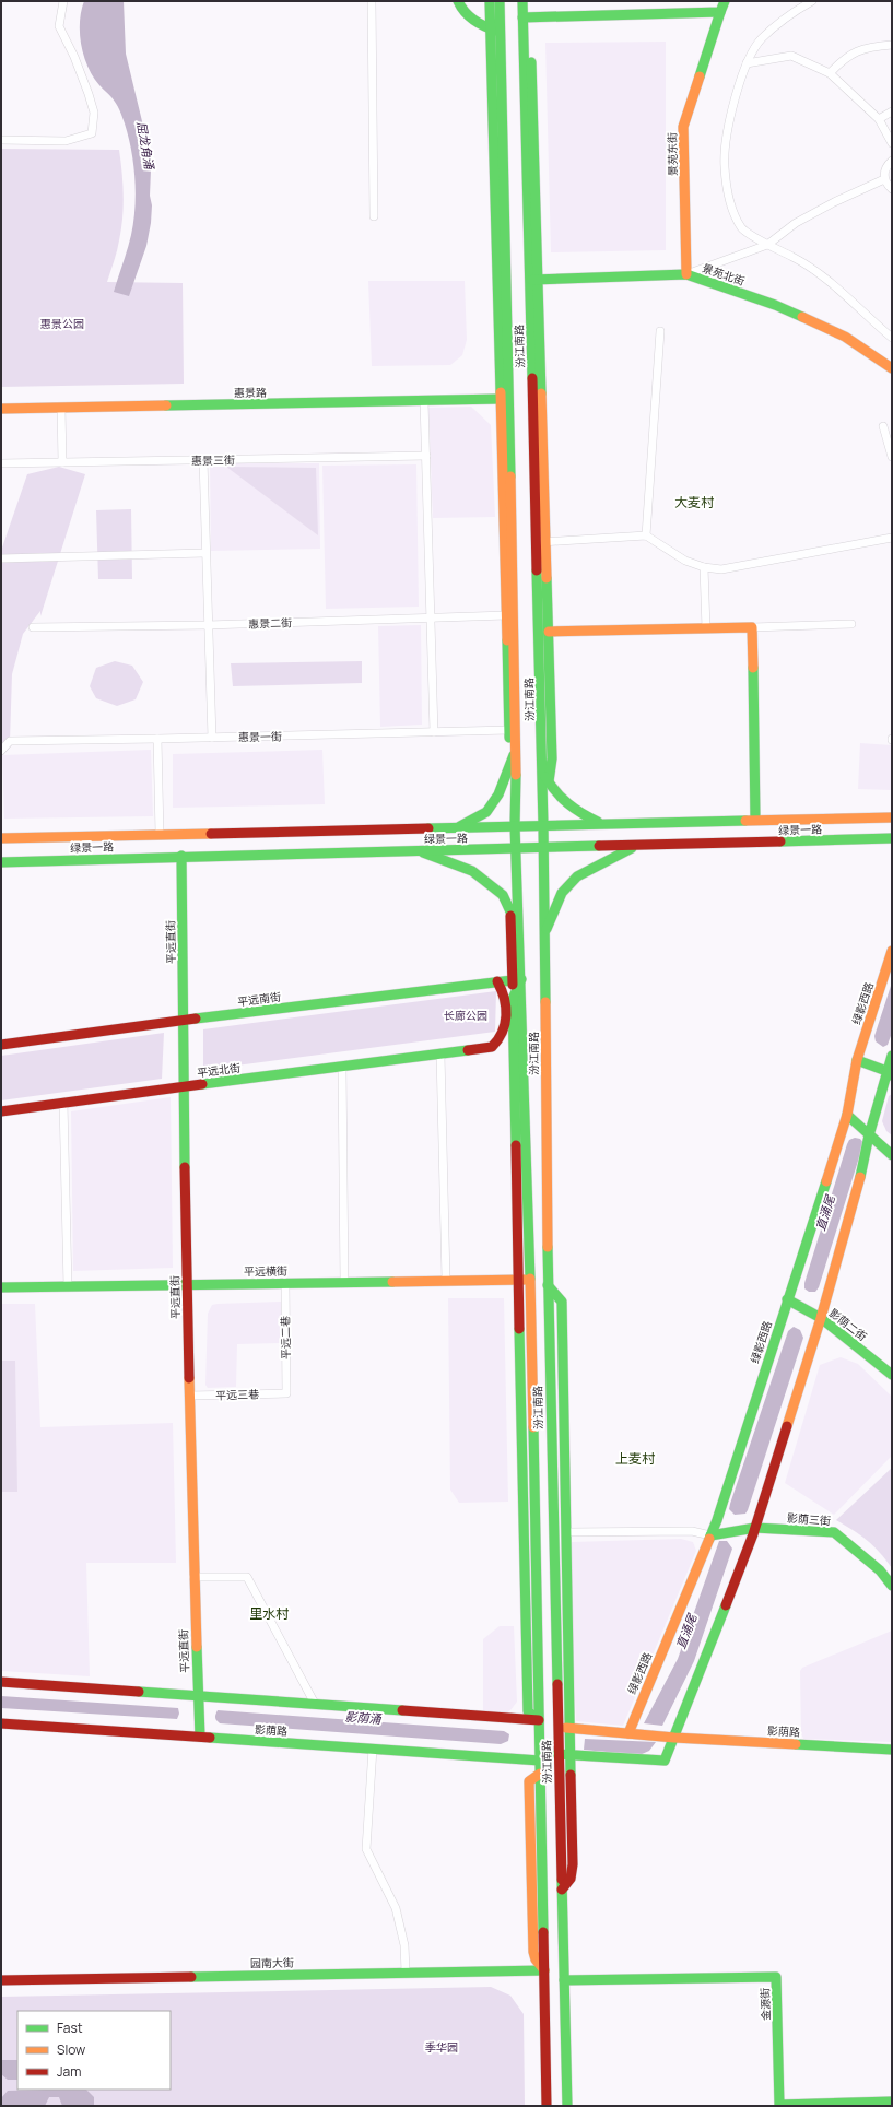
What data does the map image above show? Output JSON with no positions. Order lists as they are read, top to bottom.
{
  "streets": {
    "main road": [
      "景苑东街",
      "景苑北街",
      "汾江南路",
      "惠景路",
      "绿景一路",
      "平远直街",
      "平远南街",
      "绿影西路",
      "平远北街",
      "平远横街",
      "影荫二街",
      "影荫三街",
      "影荫路",
      "园南大街",
      "金源街"
    ],
    "street": [
      "惠景三街",
      "惠景二街",
      "惠景一街",
      "平远二巷",
      "平远三巷"
    ]
  },
  "crossings": [
    ["景苑东街", "景苑北街"],
    ["汾江南路", "绿景一路"],
    ["汾江南路", "平远南街"],
    ["汾江南路", "平远横街"],
    ["汾江南路", "影荫路"],
    ["汾江南路", "园南大街"],
    ["汾江南路", "金源街"],
    ["绿景一路", "平远直街"],
    ["平远直街", "平远南街"],
    ["平远直街", "平远北街"],
    ["平远直街", "平远横街"],
    ["平远直街", "平远三巷"],
    ["平远直街", "影荫路"],
    ["绿影西路", "影荫二街"],
    ["绿影西路", "影荫三街"],
    ["绿影西路", "影荫路"],
    ["平远横街", "平远二巷"],
    ["平远二巷", "平远三巷"]
  ],
  "districts": ["大麦村", "上麦村", "里水村"],
  "water": ["屈龙角涌", "直涌尾", "影荫涌"],
  "parks": ["惠景公园", "长廊公园", "季华园"],
  "legend": ["Fast", "Slow", "Jam"]
}
